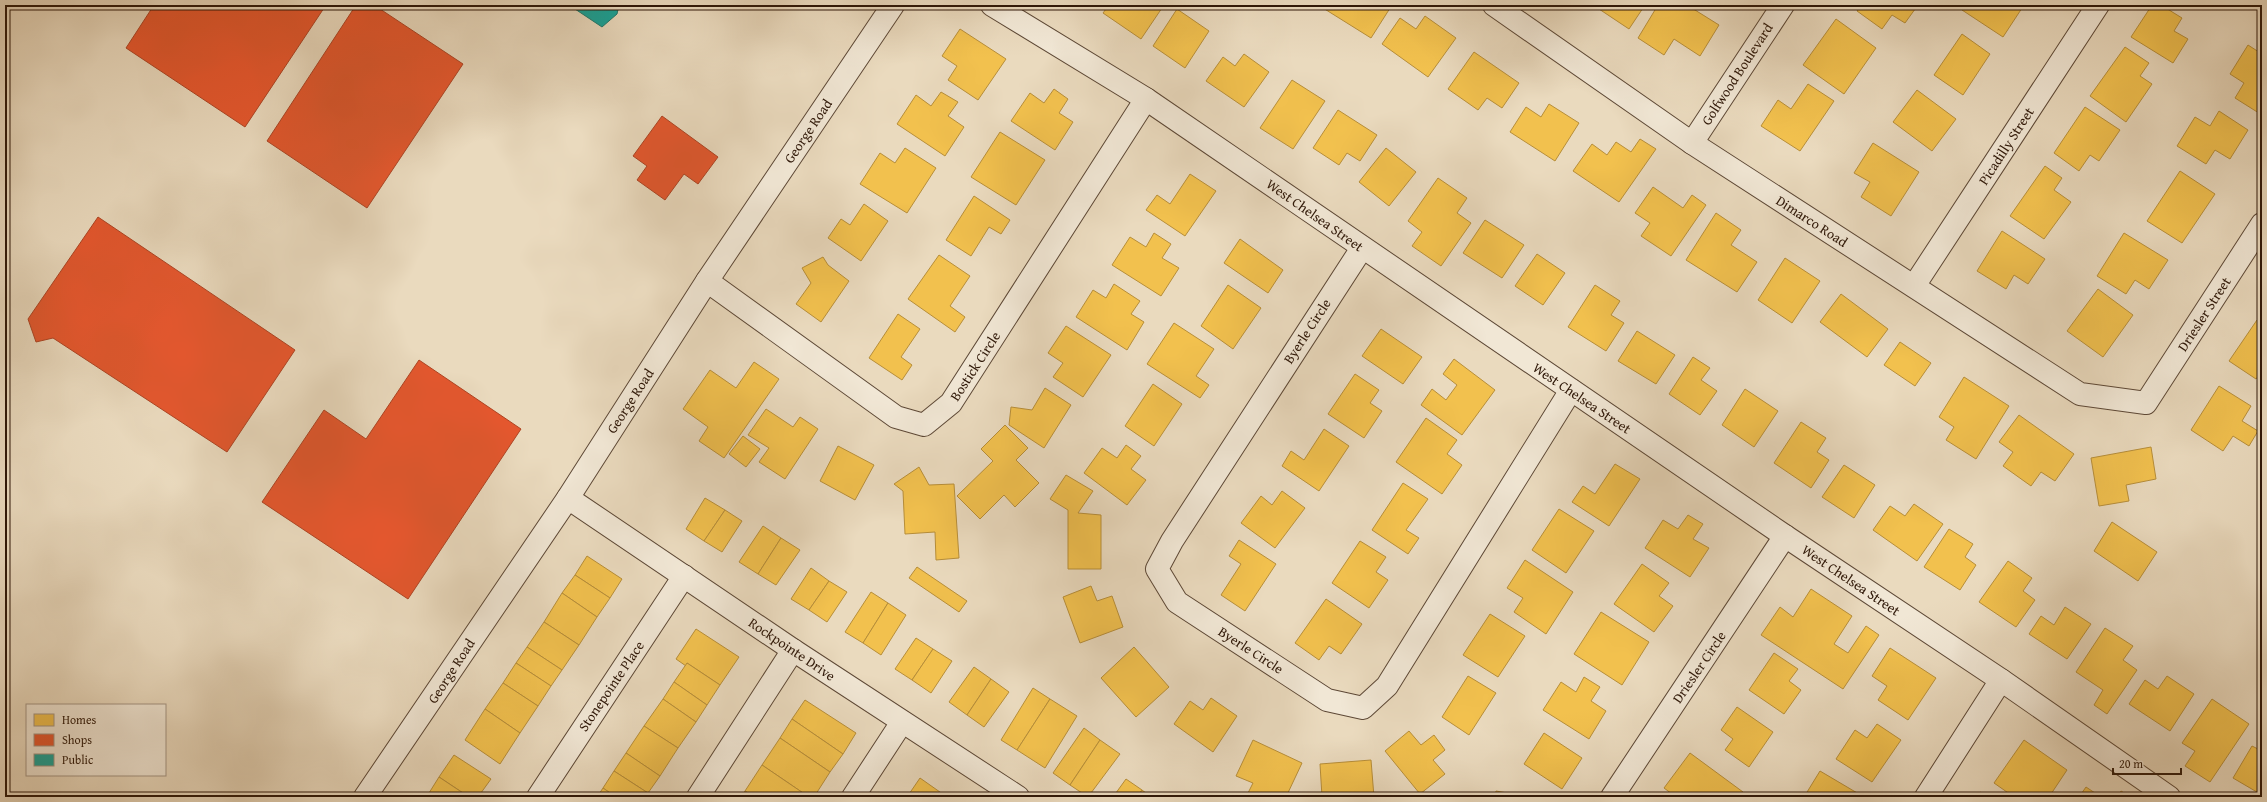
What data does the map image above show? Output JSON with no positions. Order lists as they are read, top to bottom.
{
  "streets": {
    "street": [
      "Golfwood Boulevard",
      "George Road",
      "Picadilly Street",
      "West Chelsea Street",
      "Dimarco Road",
      "Driesler Street",
      "Byerle Circle",
      "Bostick Circle",
      "Rockpointe Drive",
      "Driesler Circle",
      "Stonepointe Place"
    ]
  },
  "crossings": [
    ["Golfwood Boulevard", "Dimarco Road"],
    ["George Road", "Bostick Circle"],
    ["George Road", "Rockpointe Drive"],
    ["Picadilly Street", "Dimarco Road"],
    ["West Chelsea Street", "Byerle Circle"],
    ["West Chelsea Street", "Bostick Circle"],
    ["West Chelsea Street", "Driesler Circle"],
    ["Dimarco Road", "Driesler Street"],
    ["Rockpointe Drive", "Stonepointe Place"]
  ],
  "legend": ["Homes", "Shops", "Public"],
  "scale_bar": "20 m"
}
